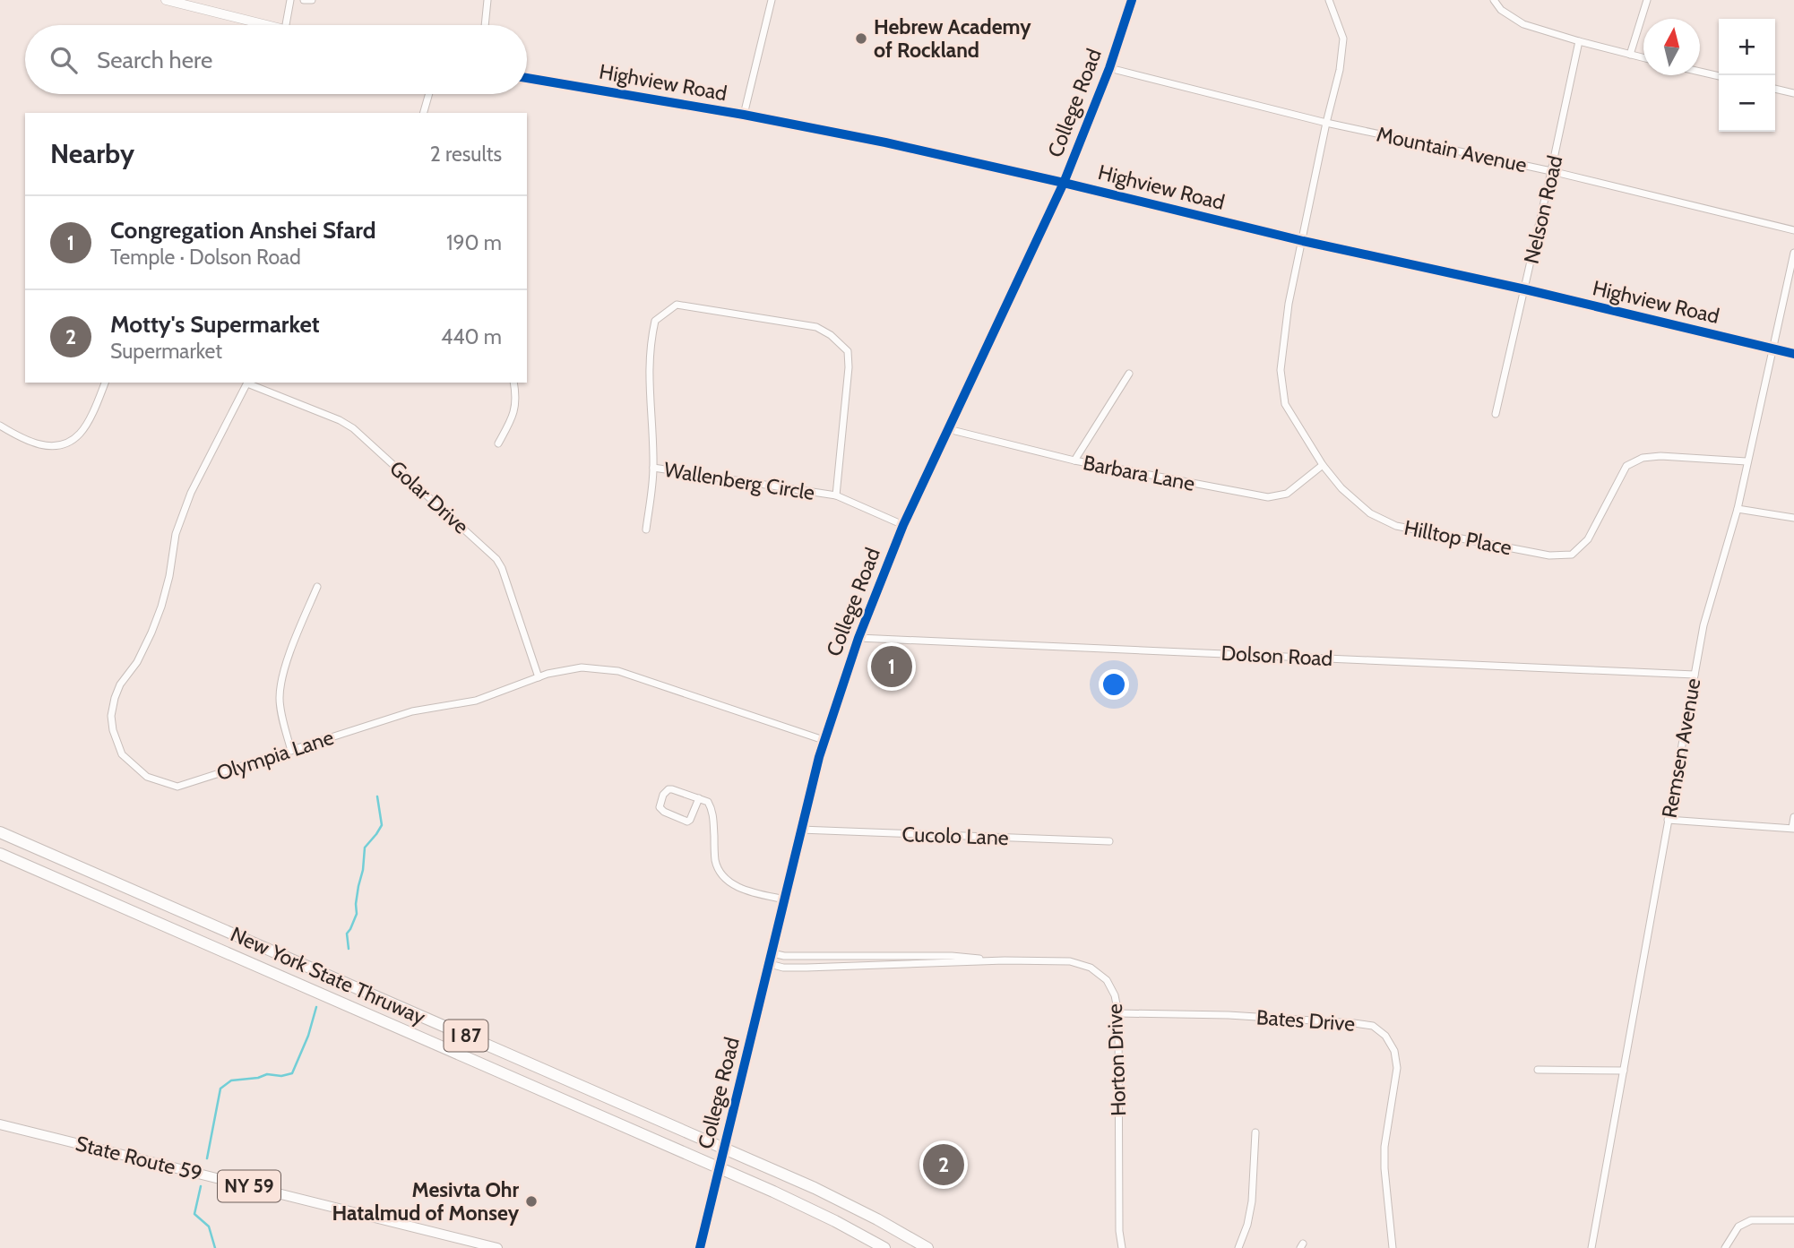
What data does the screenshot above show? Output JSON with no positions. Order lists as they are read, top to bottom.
{
  "streets": {
    "highway": ["New York State Thruway", "I 87"],
    "main road": ["State Route 59", "NY 59"],
    "street": [
      "Highview Road",
      "College Road",
      "Mountain Avenue",
      "Nelson Road",
      "Barbara Lane",
      "Wallenberg Circle",
      "Golar Drive",
      "Hilltop Place",
      "Dolson Road",
      "Remsen Avenue",
      "Olympia Lane",
      "Cucolo Lane",
      "Bates Drive",
      "Horton Drive"
    ]
  },
  "crossings": [
    ["Highview Road", "College Road"],
    ["Highview Road", "Nelson Road"],
    ["Highview Road", "Hilltop Place"],
    ["Highview Road", "Remsen Avenue"],
    ["College Road", "Mountain Avenue"],
    ["College Road", "Barbara Lane"],
    ["College Road", "Wallenberg Circle"],
    ["College Road", "Dolson Road"],
    ["College Road", "Olympia Lane"],
    ["College Road", "Cucolo Lane"],
    ["College Road", "Horton Drive"],
    ["Mountain Avenue", "Nelson Road"],
    ["Mountain Avenue", "Hilltop Place"],
    ["Barbara Lane", "Hilltop Place"],
    ["Golar Drive", "Olympia Lane"],
    ["Hilltop Place", "Remsen Avenue"],
    ["Dolson Road", "Remsen Avenue"],
    ["Bates Drive", "Horton Drive"]
  ],
  "places": ["Hebrew Academy of Rockland", "Mesivta Ohr Hatalmud of Monsey"],
  "north": "top",
  "page": {
    "map_buttons": ["+", "−"],
    "search": "Search here",
    "heading": ["Nearby", "2 results"],
    "list": [
      {
        "mark": "1",
        "name": "Congregation Anshei Sfard",
        "note": "Temple · Dolson Road",
        "value": "190 m"
      },
      {
        "mark": "2",
        "name": "Motty's Supermarket",
        "note": "Supermarket",
        "value": "440 m"
      }
    ],
    "pins": ["1", "2"]
  }
}
